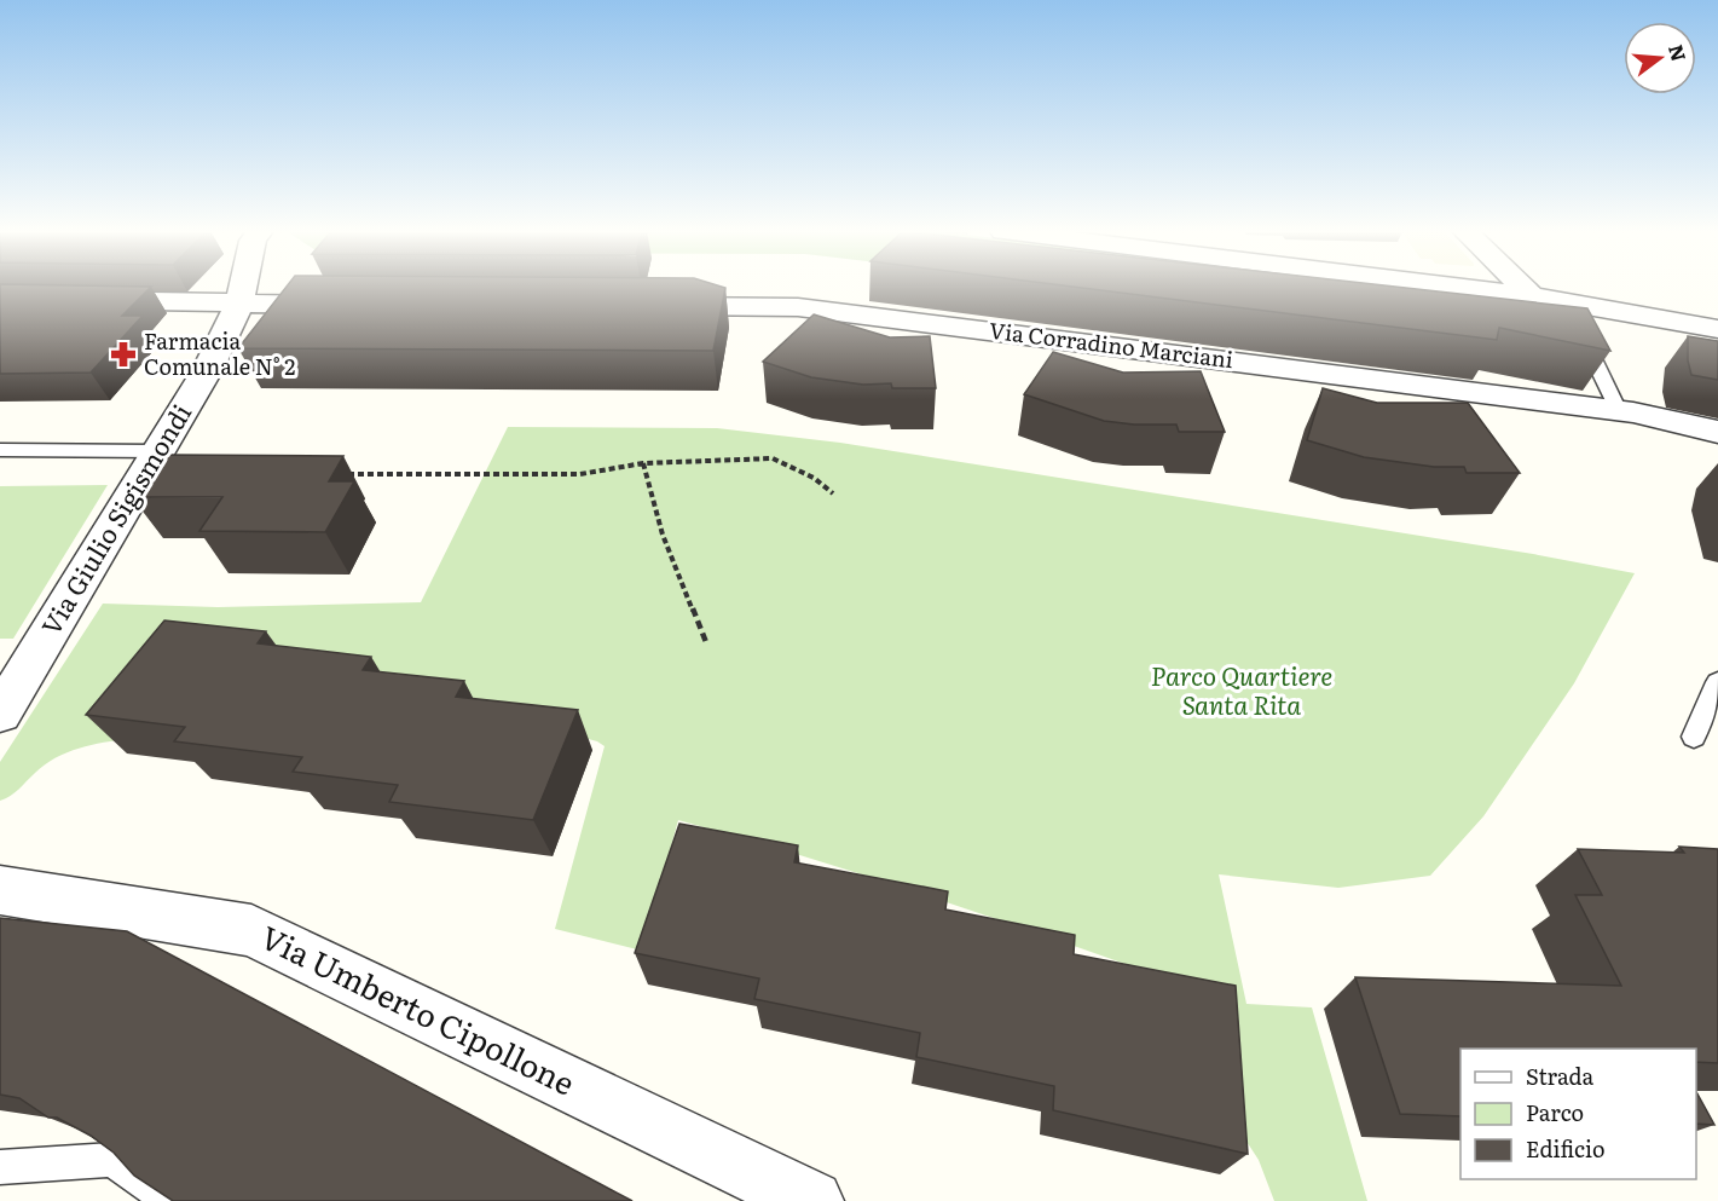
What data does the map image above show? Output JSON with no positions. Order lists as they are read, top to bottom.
{
  "streets": {
    "street": ["Via Corradino Marciani", "Via Giulio Sigismondi", "Via Umberto Cipollone"]
  },
  "parks": ["Parco Quartiere Santa Rita"],
  "places": {
    "pharmacy": ["Farmacia Comunale N° 2"]
  },
  "legend": ["Strada", "Parco", "Edificio"],
  "north": "right"
}
